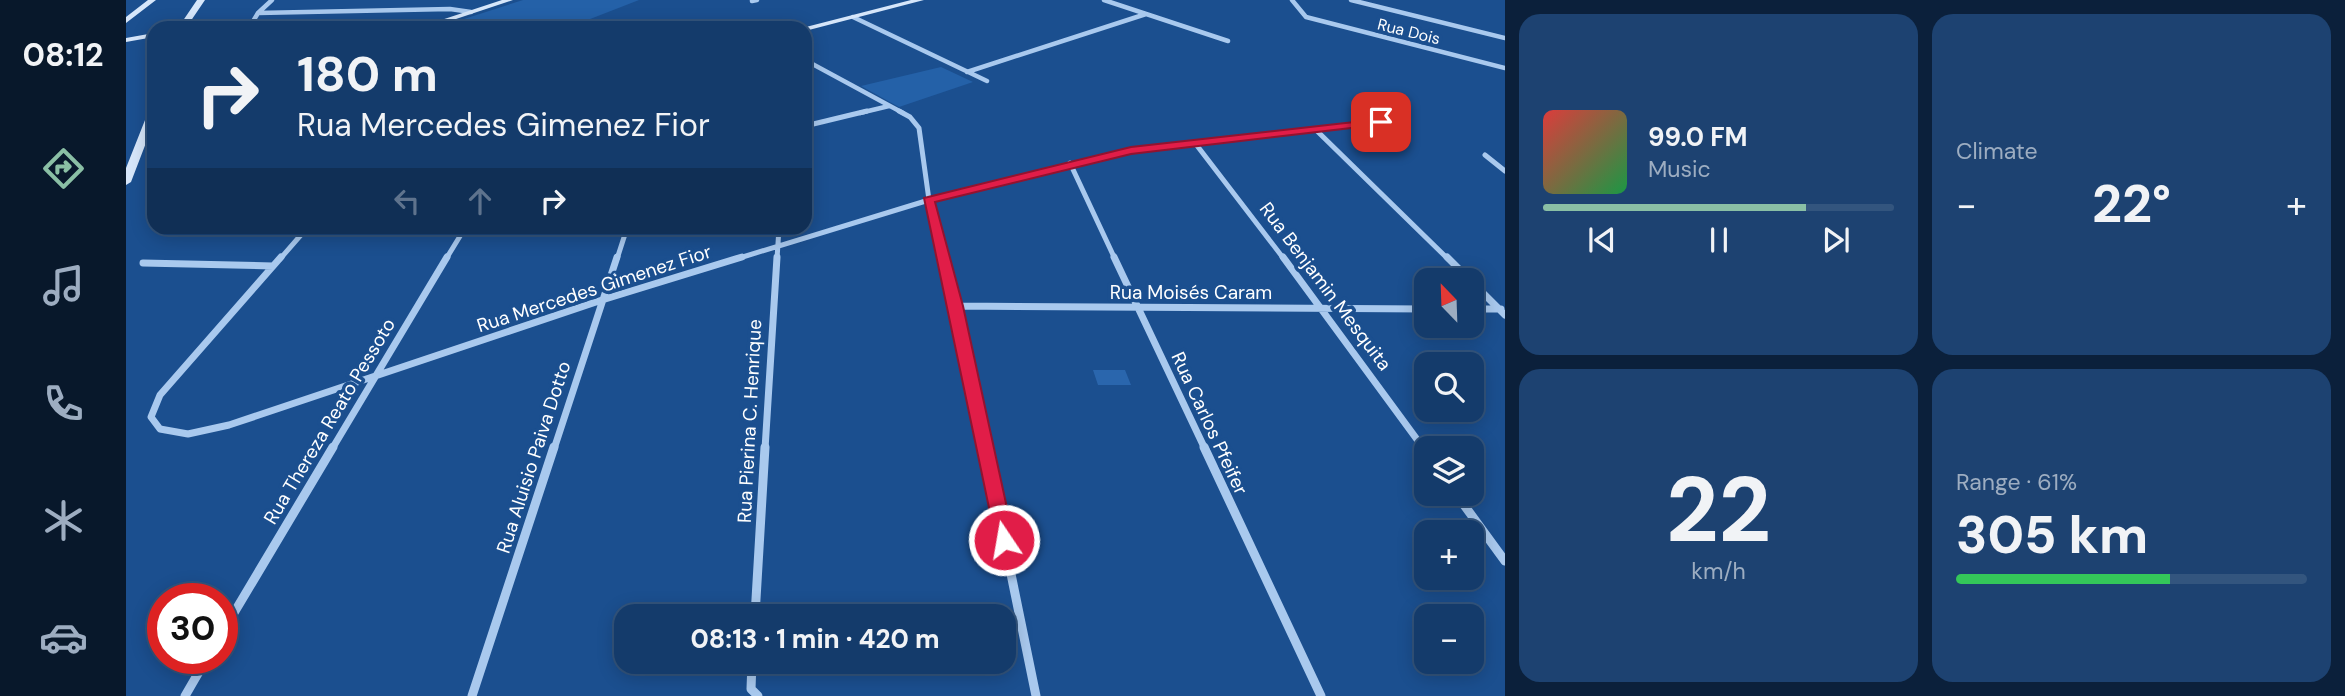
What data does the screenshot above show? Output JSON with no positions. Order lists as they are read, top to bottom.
{
  "streets": {
    "street": [
      "Rua Dois",
      "Rua Benjamin Mesquita",
      "Rua Mercedes Gimenez Fior",
      "Rua Moisés Caram",
      "Rua Thereza Reato Pessoto",
      "Rua Pierina C. Henrique",
      "Rua Carlos Pfeifer",
      "Rua Aluisio Paiva Dotto"
    ]
  },
  "crossings": [
    ["Rua Benjamin Mesquita", "Rua Mercedes Gimenez Fior"],
    ["Rua Benjamin Mesquita", "Rua Moisés Caram"],
    ["Rua Mercedes Gimenez Fior", "Rua Thereza Reato Pessoto"],
    ["Rua Mercedes Gimenez Fior", "Rua Pierina C. Henrique"],
    ["Rua Mercedes Gimenez Fior", "Rua Carlos Pfeifer"],
    ["Rua Mercedes Gimenez Fior", "Rua Aluisio Paiva Dotto"],
    ["Rua Moisés Caram", "Rua Carlos Pfeifer"]
  ],
  "north": "top left",
  "page": {
    "tabs": "08:12",
    "tile": [
      "Climate",
      ["22", "km/h"],
      ["Range · 61%", "305 km"]
    ],
    "turn": ["180 m", "Rua Mercedes Gimenez Fior"],
    "song": ["99.0 FM", "Music"],
    "heat": ["−", "22°", "+"],
    "map_buttons": ["+", "−"],
    "limit": "30",
    "trip": "08:13 · 1 min · 420 m"
  }
}
